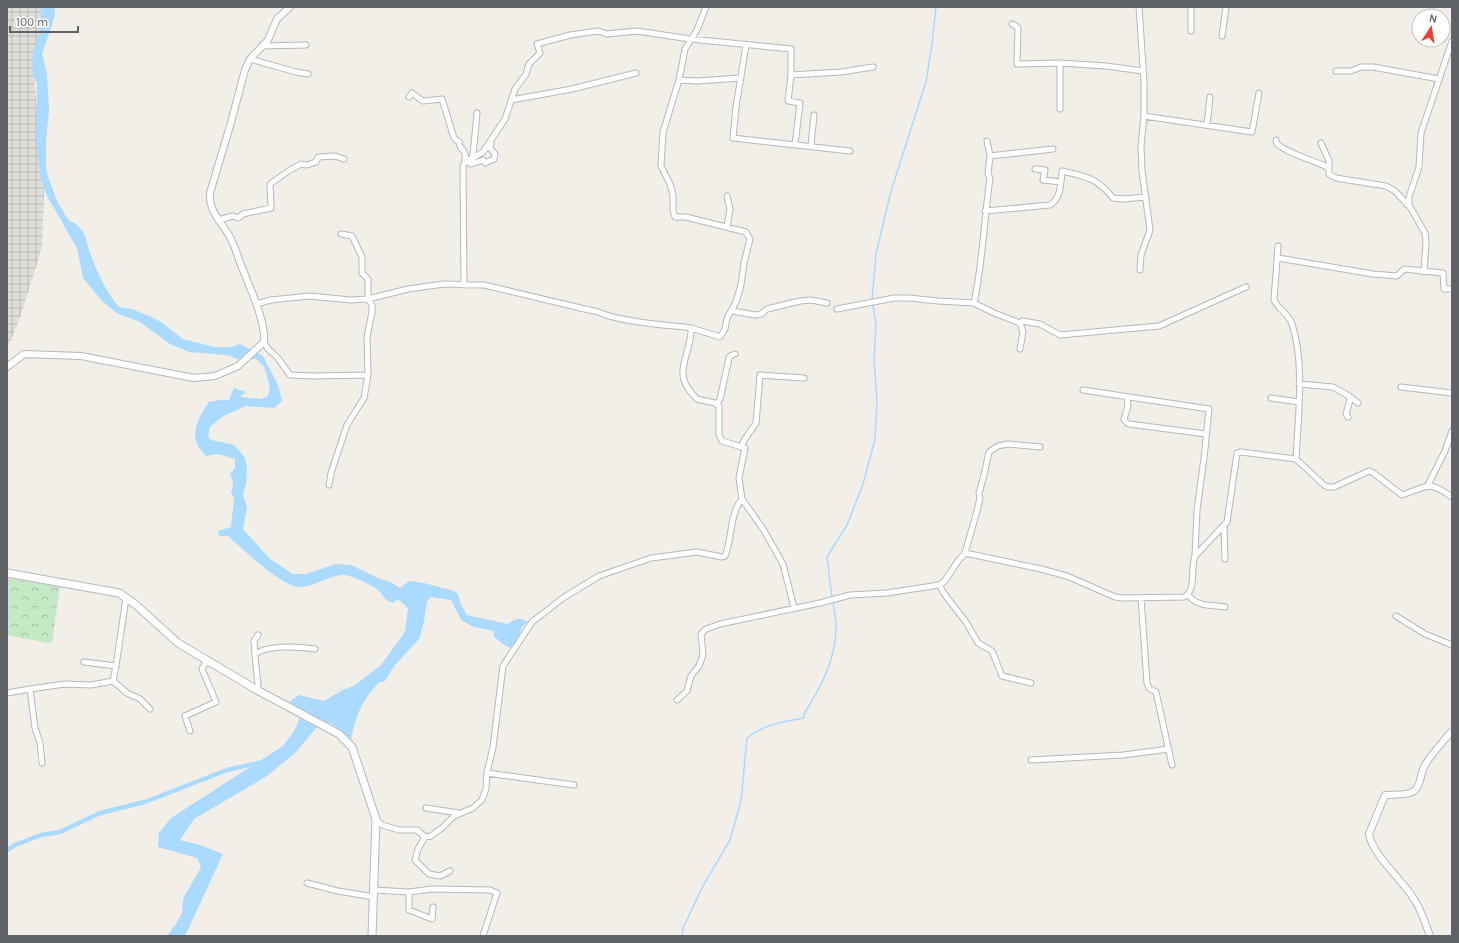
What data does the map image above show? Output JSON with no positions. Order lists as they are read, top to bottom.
{
  "scale_bar": "100 m",
  "north": "top"
}
